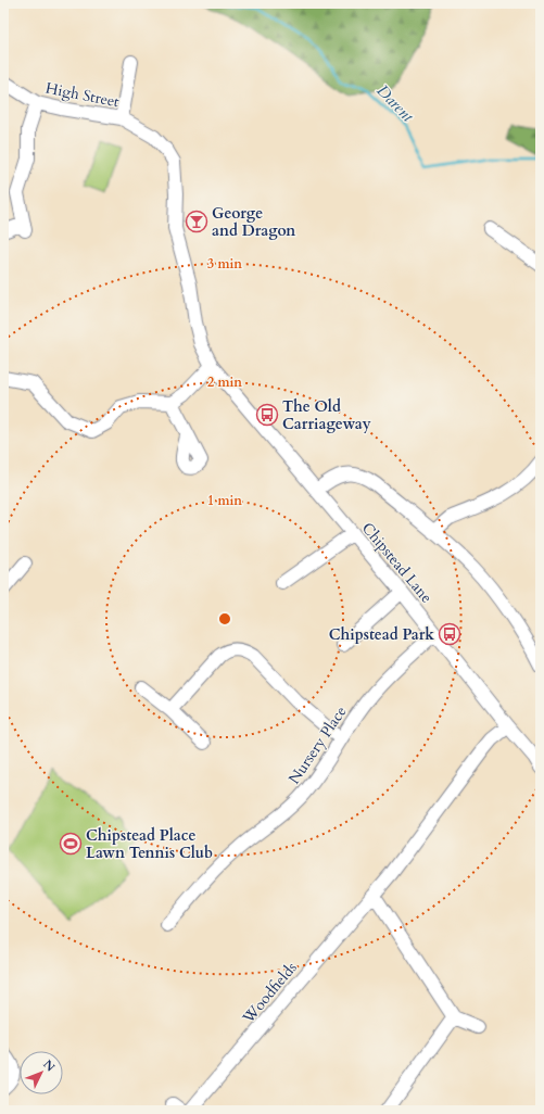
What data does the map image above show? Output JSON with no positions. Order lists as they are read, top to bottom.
{
  "streets": {
    "street": [
      "High Street",
      "Chipstead Lane",
      "Nursery Place",
      "Woodfields"
    ]
  },
  "crossings": [
    ["High Street", "Chipstead Lane"],
    ["Chipstead Lane", "Nursery Place"],
    ["Chipstead Lane", "Woodfields"]
  ],
  "water": ["Darent"],
  "places": {
    "bar": ["George and Dragon"],
    "bus stop": ["The Old Carriageway", "Chipstead Park"],
    "sports": ["Chipstead Place Lawn Tennis Club"]
  },
  "north": "top right",
  "rings": ["3 min", "2 min", "1 min"]
}
